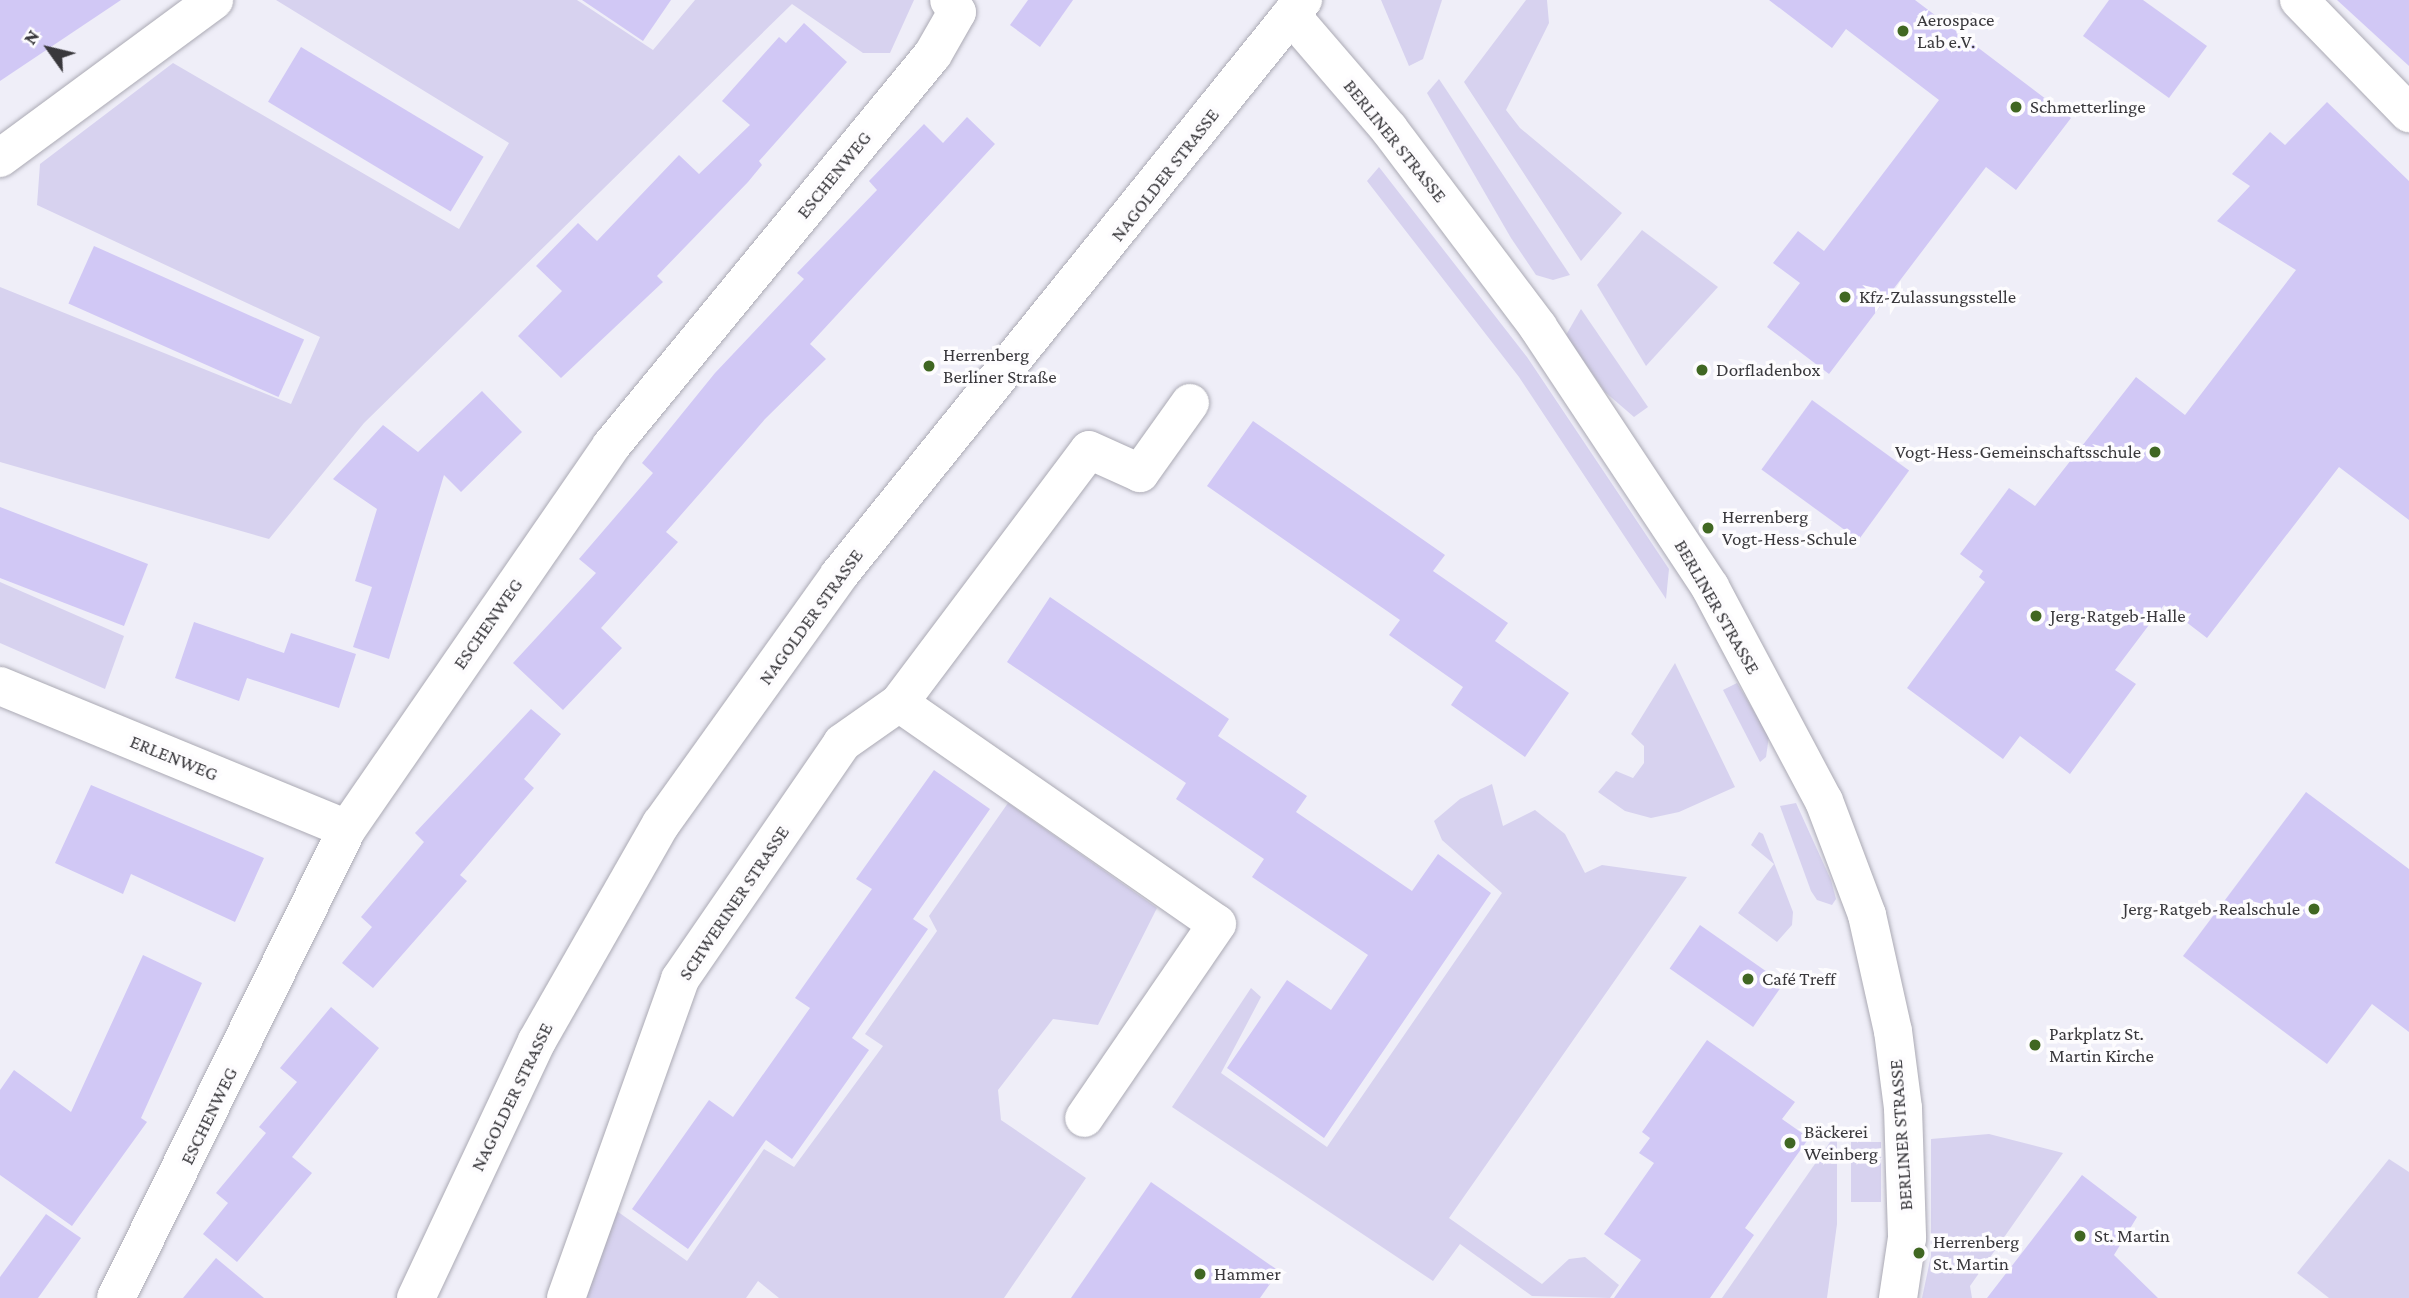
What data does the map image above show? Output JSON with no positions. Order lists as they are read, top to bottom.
{
  "streets": {
    "street": [
      "BERLINER STRASSE",
      "ESCHENWEG",
      "NAGOLDER STRASSE",
      "ERLENWEG",
      "SCHWERINER STRASSE"
    ]
  },
  "crossings": [
    ["BERLINER STRASSE", "NAGOLDER STRASSE"],
    ["ESCHENWEG", "ERLENWEG"]
  ],
  "places": [
    "Aerospace Lab e.V.",
    "Schmetterlinge",
    "Kfz-Zulassungsstelle",
    "Herrenberg Berliner Straße",
    "Dorfladenbox",
    "Vogt-Hess-Gemeinschaftsschule",
    "Herrenberg Vogt-Hess-Schule",
    "Jerg-Ratgeb-Halle",
    "Jerg-Ratgeb-Realschule",
    "Café Treff",
    "Parkplatz St. Martin Kirche",
    "Bäckerei Weinberg",
    "St. Martin",
    "Herrenberg St. Martin",
    "Hammer"
  ],
  "north": "top left"
}
